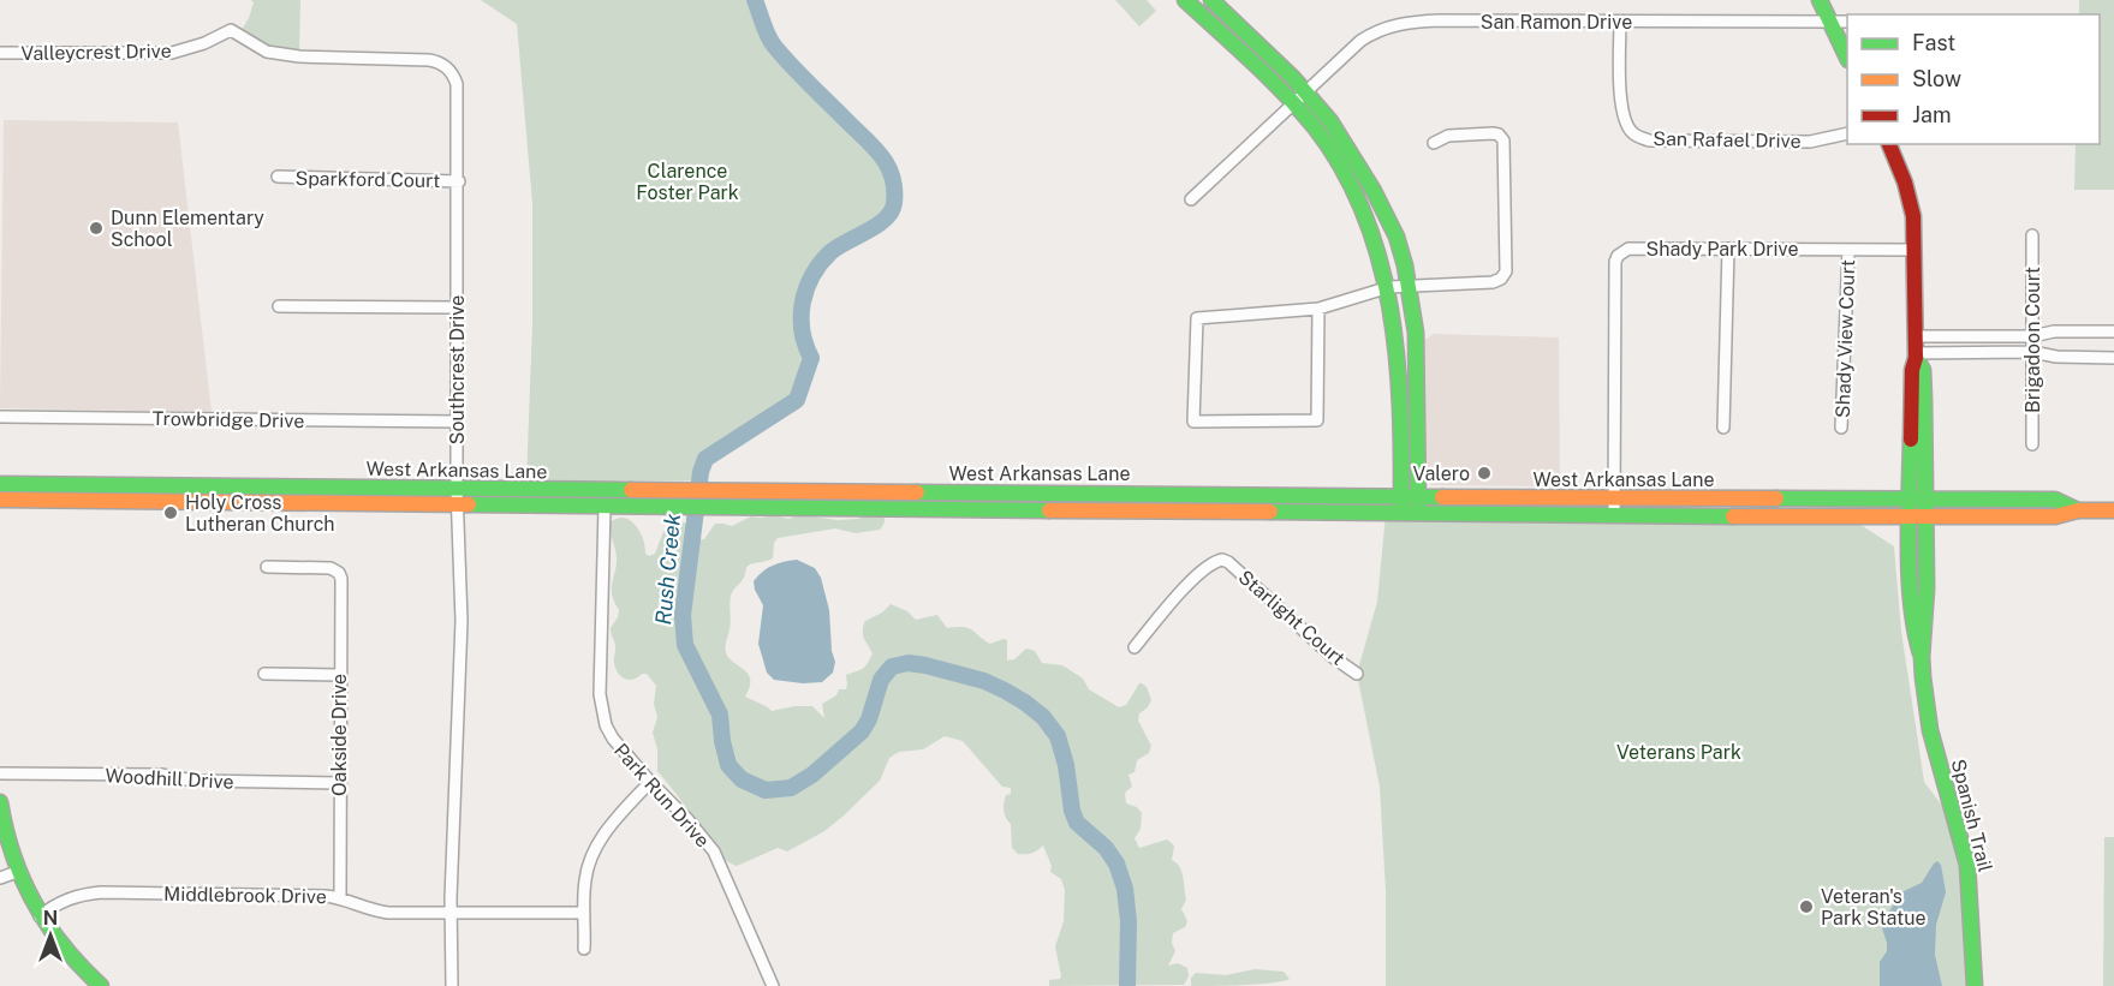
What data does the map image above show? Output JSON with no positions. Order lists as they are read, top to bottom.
{
  "streets": {
    "main road": ["West Arkansas Lane", "Spanish Trail"],
    "street": [
      "San Ramon Drive",
      "Valleycrest Drive",
      "San Rafael Drive",
      "Sparkford Court",
      "Shady Park Drive",
      "Shady View Court",
      "Brigadoon Court",
      "Southcrest Drive",
      "Trowbridge Drive",
      "Starlight Court",
      "Oakside Drive",
      "Woodhill Drive",
      "Park Run Drive",
      "Middlebrook Drive"
    ]
  },
  "crossings": [
    ["San Ramon Drive", "San Rafael Drive"],
    ["Valleycrest Drive", "Southcrest Drive"],
    ["Sparkford Court", "Southcrest Drive"],
    ["Shady Park Drive", "Shady View Court"],
    ["Shady Park Drive", "West Arkansas Lane"],
    ["Shady Park Drive", "Spanish Trail"],
    ["Southcrest Drive", "Trowbridge Drive"],
    ["Southcrest Drive", "West Arkansas Lane"],
    ["Southcrest Drive", "Middlebrook Drive"],
    ["West Arkansas Lane", "Park Run Drive"],
    ["West Arkansas Lane", "Spanish Trail"],
    ["Oakside Drive", "Woodhill Drive"],
    ["Oakside Drive", "Middlebrook Drive"]
  ],
  "water": ["Rush Creek"],
  "parks": ["Clarence Foster Park", "Veterans Park"],
  "places": [
    "Dunn Elementary School",
    "Valero",
    "Holy Cross Lutheran Church",
    "Veteran's Park Statue"
  ],
  "legend": ["Fast", "Slow", "Jam"],
  "north": "top"
}
